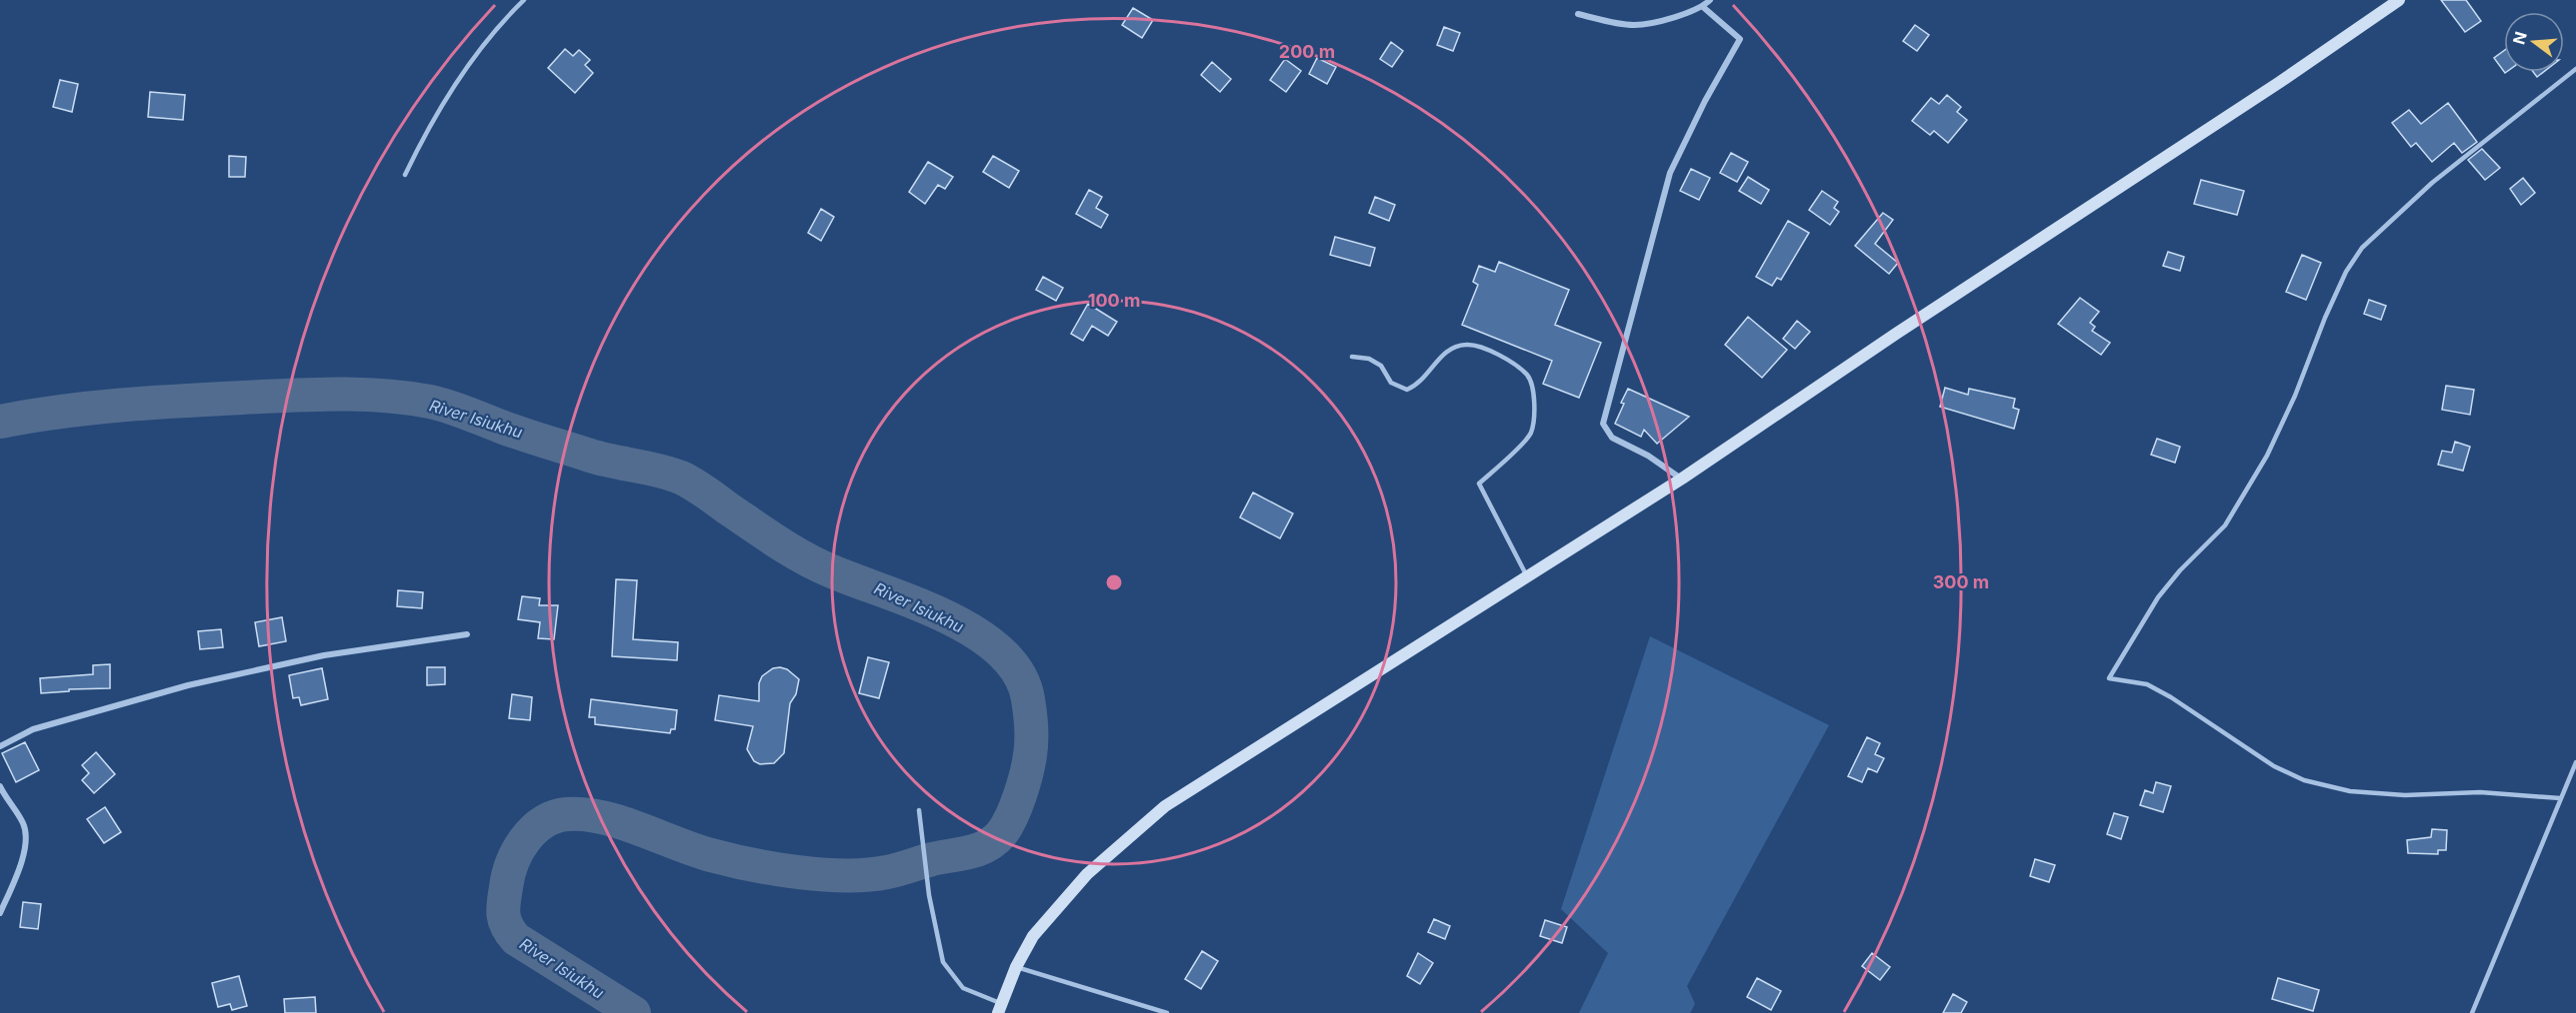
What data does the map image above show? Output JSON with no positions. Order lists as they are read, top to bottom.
{
  "water": ["River Isiukhu"],
  "north": "left",
  "rings": ["200 m", "100 m", "300 m"]
}
